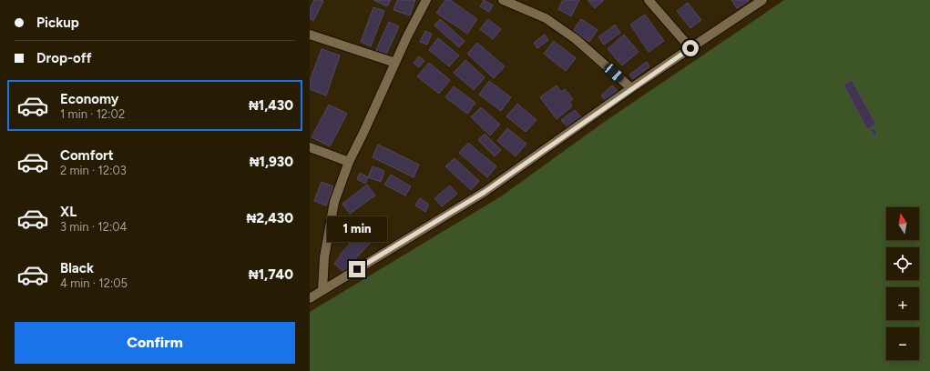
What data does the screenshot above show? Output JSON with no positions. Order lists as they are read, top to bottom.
{
  "north": "top",
  "page": {
    "banner": ["Pickup", "Drop-off"],
    "list": [
      {
        "name": "Economy",
        "note": "1 min · 12:02",
        "value": "₦1,430"
      },
      {
        "name": "Comfort",
        "note": "2 min · 12:03",
        "value": "₦1,930"
      },
      {
        "name": "XL",
        "note": "3 min · 12:04",
        "value": "₦2,430"
      },
      {
        "name": "Black",
        "note": "4 min · 12:05",
        "value": "₦1,740"
      }
    ],
    "map_buttons": ["+", "−"],
    "bubble": "1 min",
    "buttons": "Confirm"
  }
}
